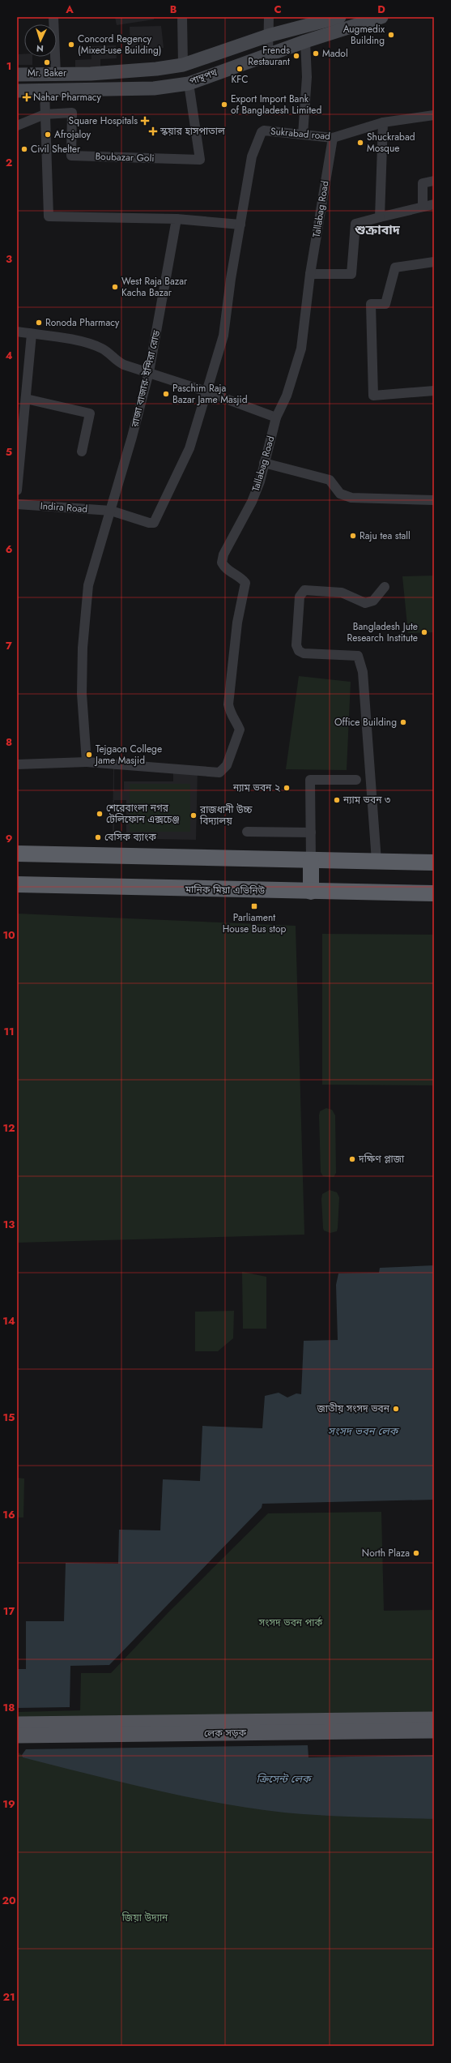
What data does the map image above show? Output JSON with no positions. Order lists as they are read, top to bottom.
{
  "streets": {
    "highway": ["মানিক মিয়া এভিনিউ"],
    "main road": ["পান্থপথ", "লেক সড়ক"],
    "street": [
      "Sukrabad road",
      "Boubazar Goli",
      "Tallabag Road",
      "রাজা বাজার- ইন্দিরা রোড",
      "Indira Road"
    ]
  },
  "crossings": [
    ["পান্থপথ", "Boubazar Goli"],
    ["Sukrabad road", "Tallabag Road"],
    ["Tallabag Road", "রাজা বাজার- ইন্দিরা রোড"],
    ["রাজা বাজার- ইন্দিরা রোড", "Indira Road"]
  ],
  "districts": ["শুক্রাবাদ"],
  "water": ["সংসদ ভবন লেক", "ক্রিসেন্ট লেক"],
  "parks": ["সংসদ ভবন পার্ক", "জিয়া উদ্যান"],
  "places": {
    "other": [
      "Augmedix Building",
      "Concord Regency (Mixed-use Building)",
      "Madol",
      "Frends Restaurant",
      "Mr. Baker",
      "KFC",
      "Export Import Bank of Bangladesh Limited",
      "Afrojaloy",
      "Shuckrabad Mosque",
      "Civil Shelter",
      "West Raja Bazar Kacha Bazar",
      "Ronoda Pharmacy",
      "Paschim Raja Bazar Jame Masjid",
      "Raju tea stall",
      "Bangladesh Jute Research Institute",
      "Office Building",
      "Tejgaon College Jame Masjid",
      "ন্যাম ভবন ২",
      "ন্যাম ভবন ৩",
      "শেরেবাংলা নগর টেলিফোন এক্সচেঞ্জ",
      "রাজধানী উচ্চ বিদ্যালয়",
      "বেসিক ব্যাংক",
      "দক্ষিণ প্লাজা",
      "জাতীয় সংসদ ভবন",
      "North Plaza"
    ],
    "health": ["Nahar Pharmacy", "Square Hospitals", "স্কয়ার হাসপাতাল"],
    "transit": ["Parliament House Bus stop"]
  },
  "north": "bottom",
  "grid": {
    "columns": [
      "A",
      "B",
      "C",
      "D"
    ],
    "rows": [
      "1",
      "2",
      "3",
      "4",
      "5",
      "6",
      "7",
      "8",
      "9",
      "10",
      "11",
      "12",
      "13",
      "14",
      "15",
      "16",
      "17",
      "18",
      "19",
      "20",
      "21"
    ]
  }
}
